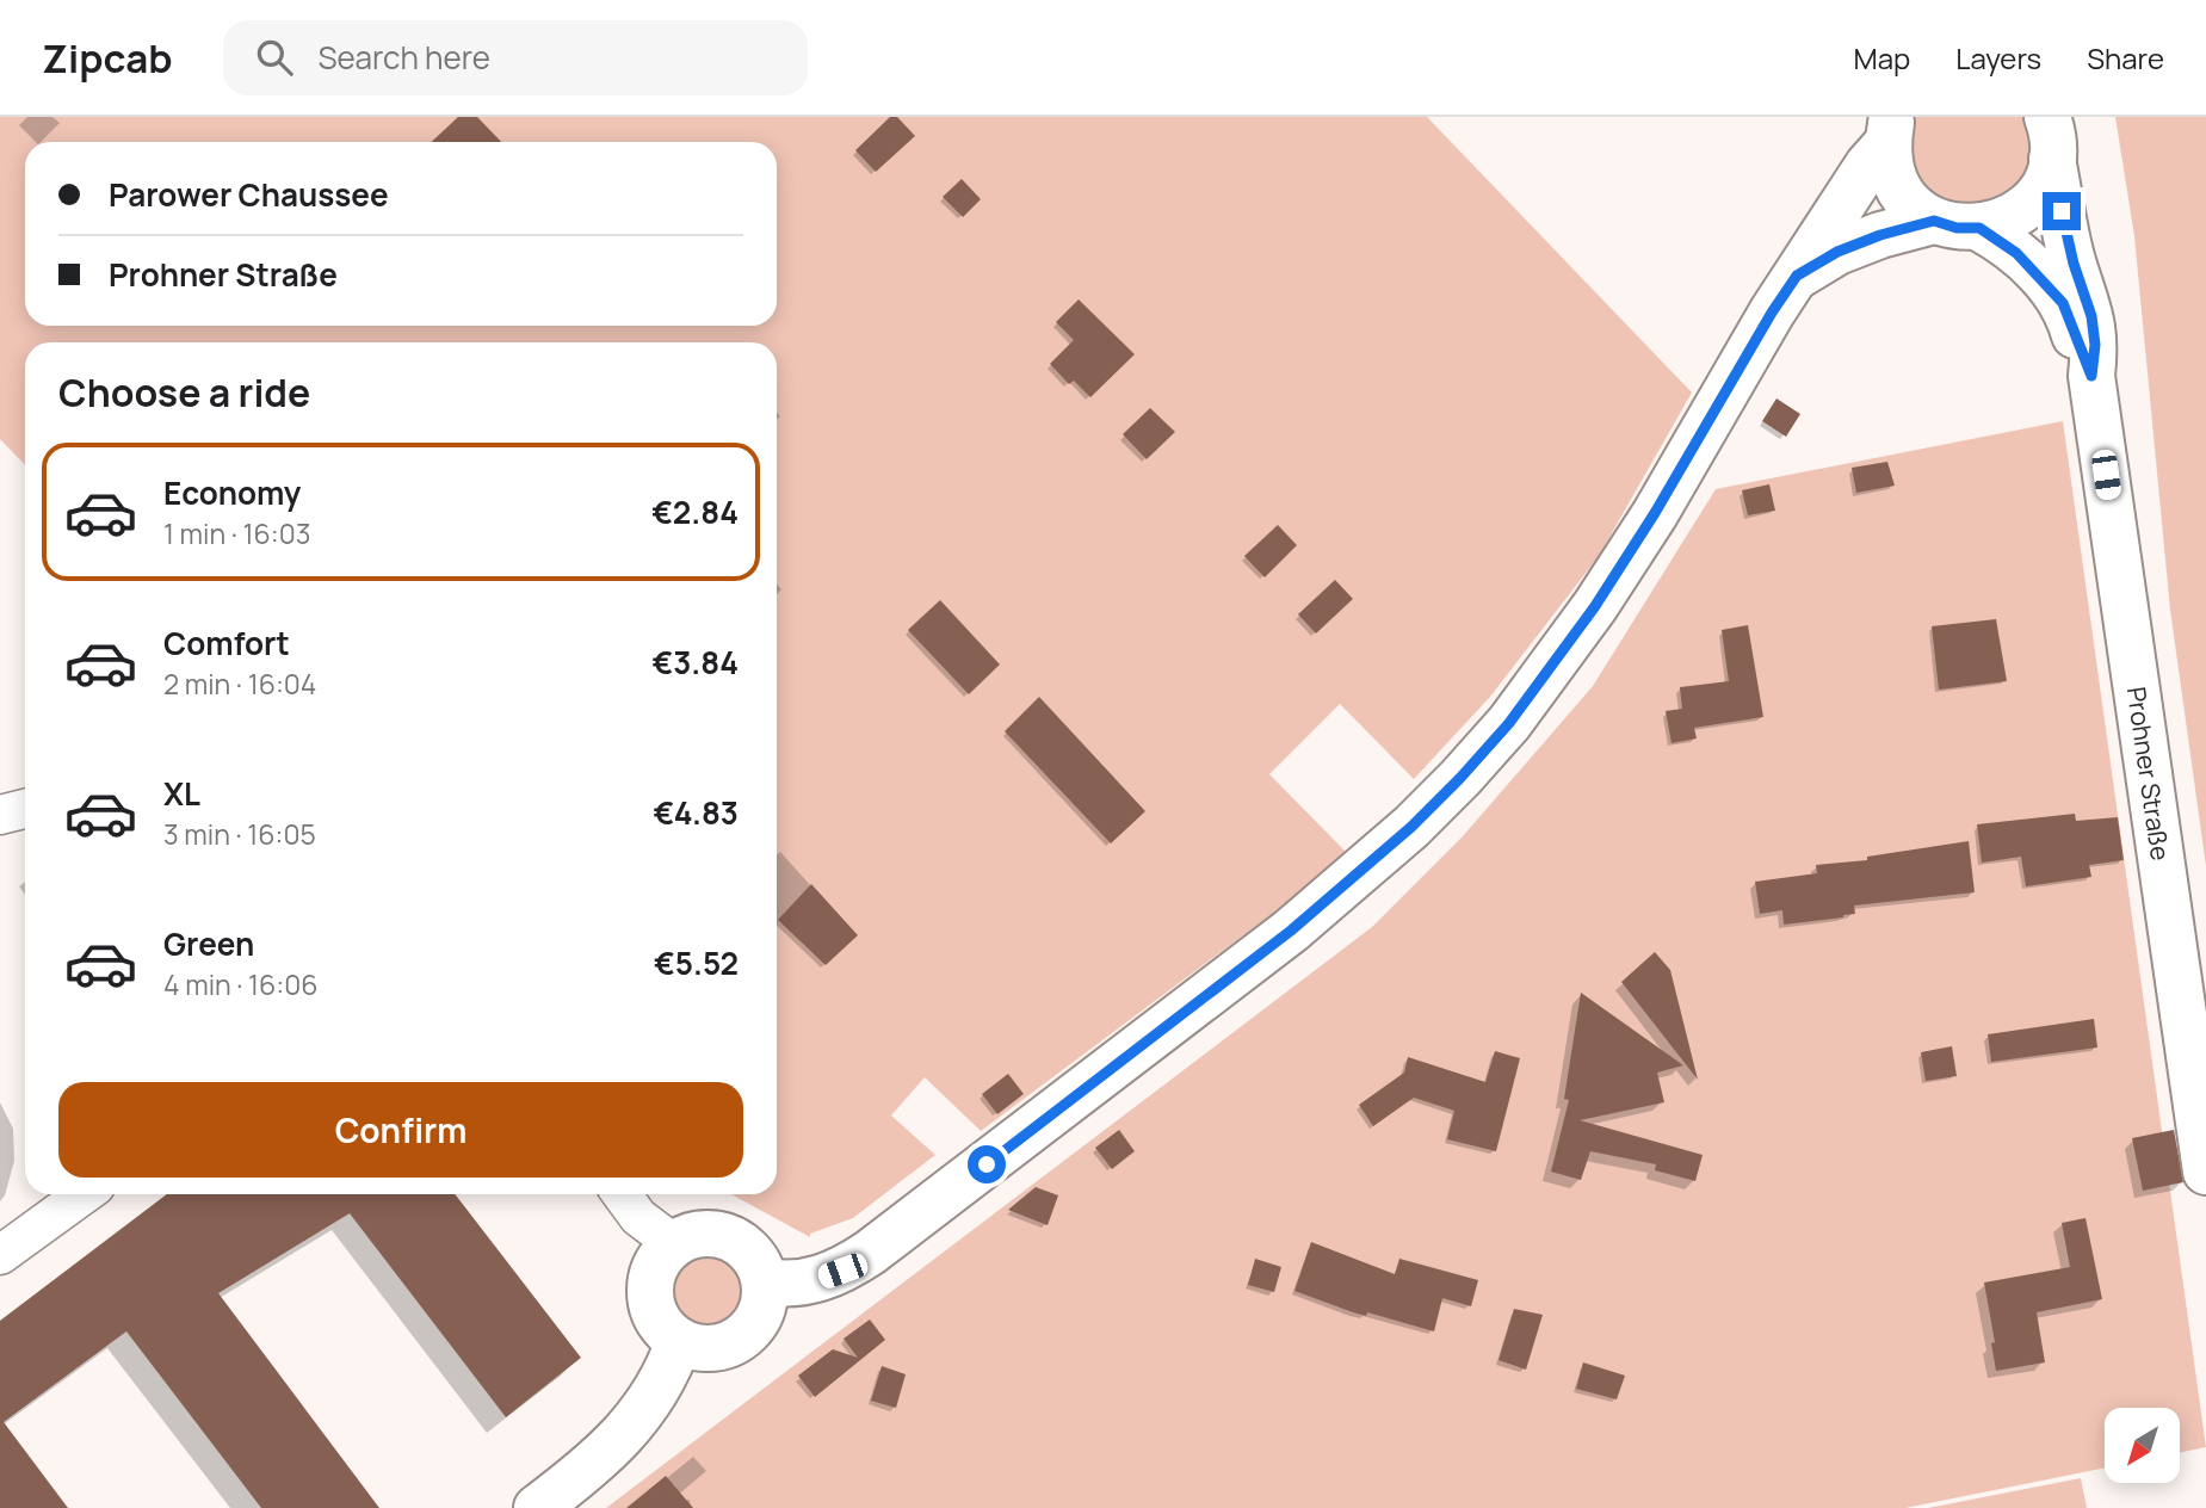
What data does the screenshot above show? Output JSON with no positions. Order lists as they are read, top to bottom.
{
  "streets": {
    "street": ["Prohner Straße"]
  },
  "north": "bottom left",
  "page": {
    "header": "Zipcab",
    "search": "Search here",
    "nav": ["Map", "Layers", "Share"],
    "banner": ["Parower Chaussee", "Prohner Straße"],
    "heading": "Choose a ride",
    "list": [
      {
        "name": "Economy",
        "note": "1 min · 16:03",
        "value": "€2.84"
      },
      {
        "name": "Comfort",
        "note": "2 min · 16:04",
        "value": "€3.84"
      },
      {
        "name": "XL",
        "note": "3 min · 16:05",
        "value": "€4.83"
      },
      {
        "name": "Green",
        "note": "4 min · 16:06",
        "value": "€5.52"
      }
    ],
    "buttons": "Confirm"
  }
}
